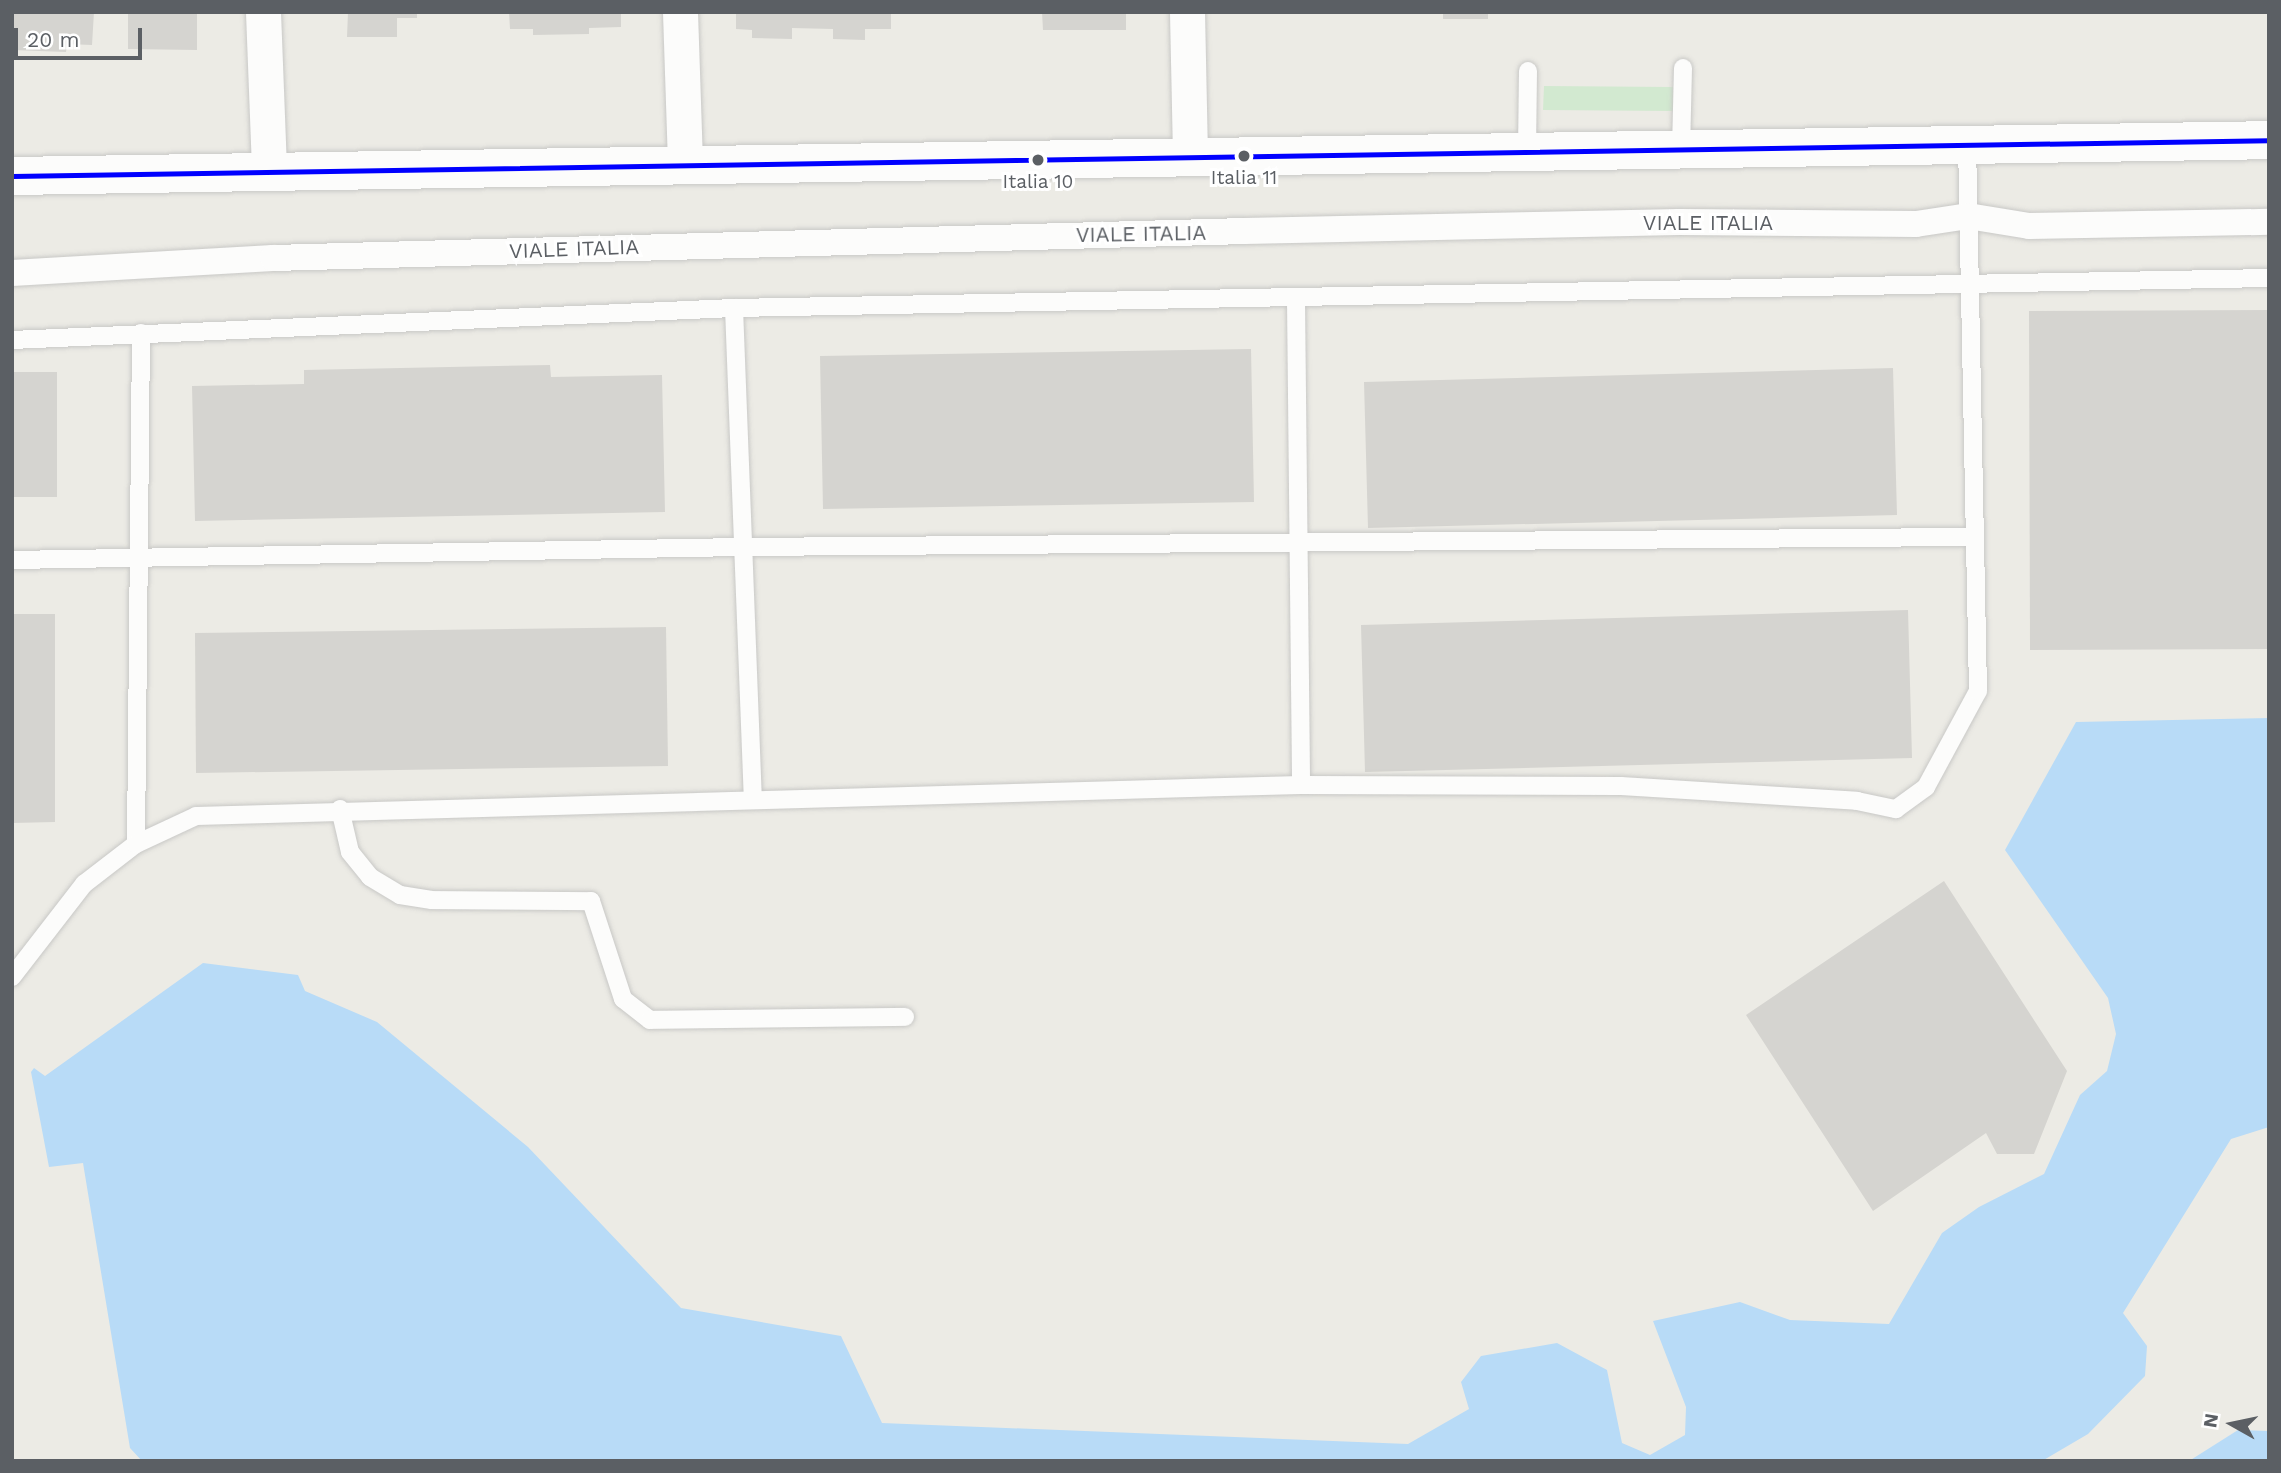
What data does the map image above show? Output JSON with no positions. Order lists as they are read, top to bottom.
{
  "streets": {
    "street": ["VIALE ITALIA"]
  },
  "places": ["Italia 11", "Italia 10"],
  "scale_bar": "20 m",
  "north": "left"
}
